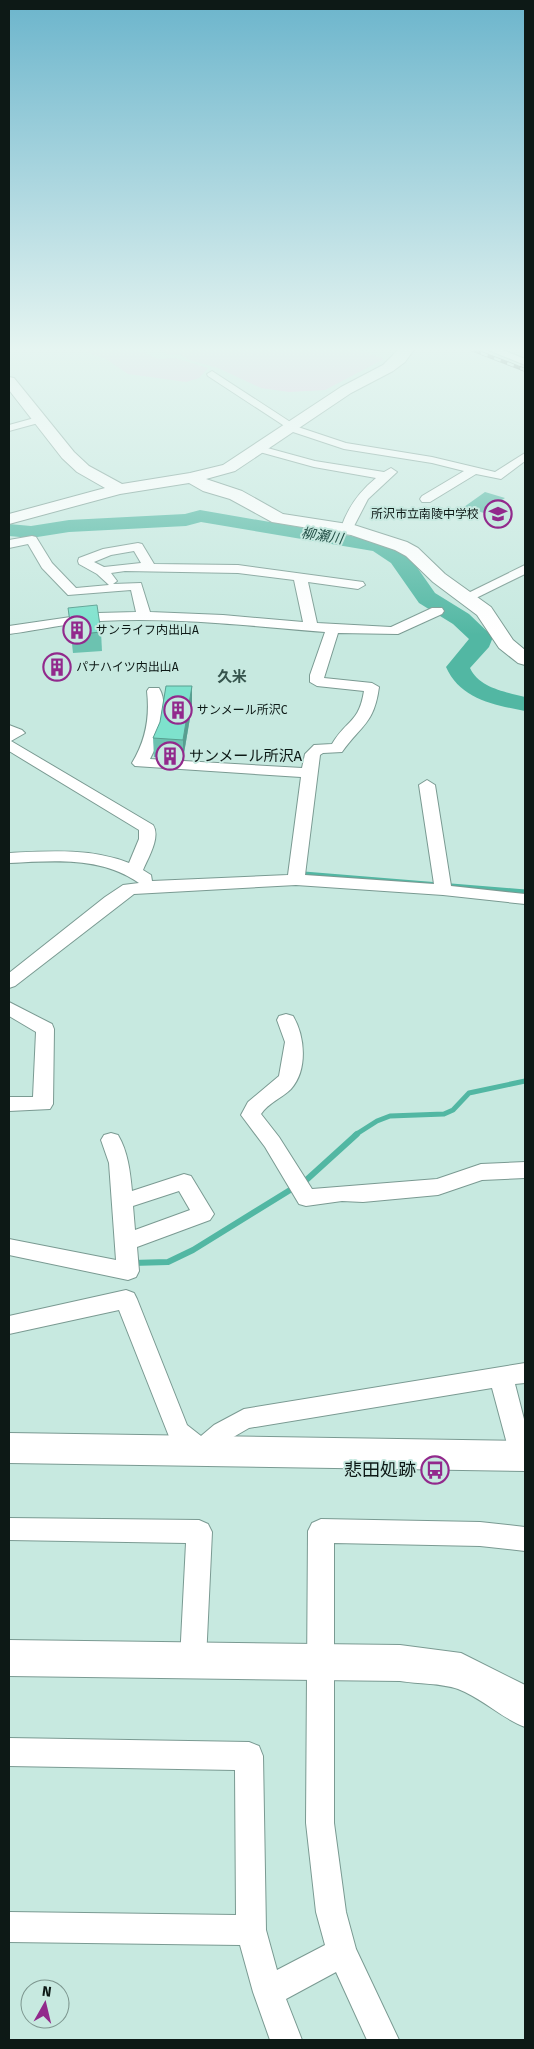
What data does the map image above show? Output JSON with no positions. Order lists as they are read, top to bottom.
{
  "districts": ["久米"],
  "water": ["柳瀬川"],
  "places": {
    "school or university": ["所沢市立南陵中学校"],
    "building": [
      "サンライフ内出山A",
      "パナハイツ内出山A",
      "サンメール所沢C",
      "サンメール所沢A"
    ],
    "bus stop": ["悲田処跡"]
  },
  "north": "top"
}
